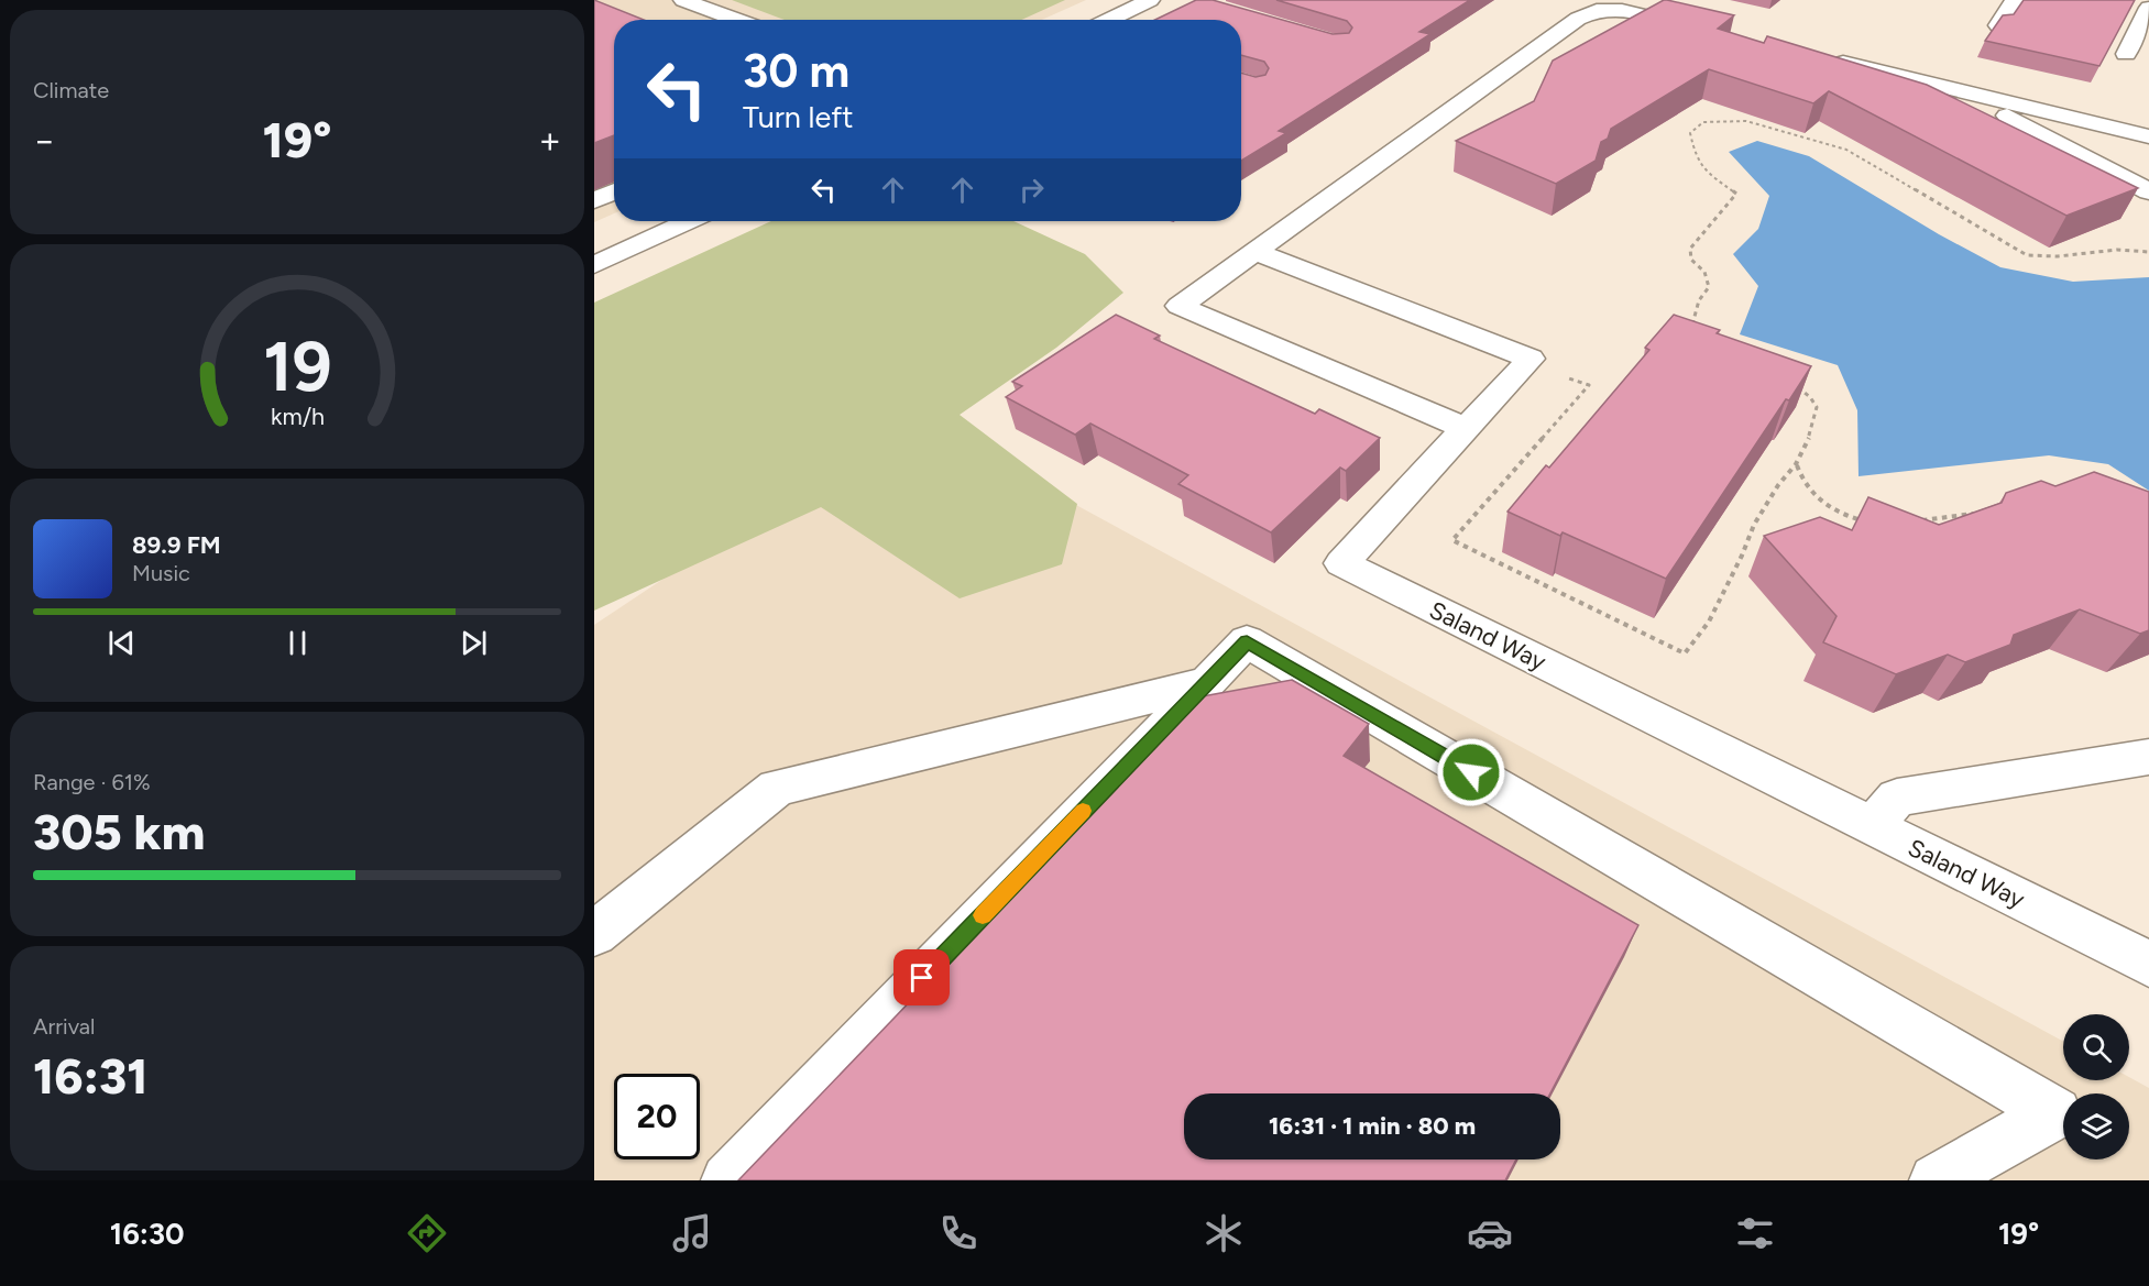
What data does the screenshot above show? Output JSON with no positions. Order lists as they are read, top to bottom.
{
  "streets": {
    "street": ["Saland Way"]
  },
  "page": {
    "tile": [
      "Climate",
      ["Range · 61%", "305 km"],
      ["Arrival", "16:31"]
    ],
    "turn": ["30 m", "Turn left"],
    "heat": ["−", "19°", "+"],
    "song": ["89.9 FM", "Music"],
    "limit": "20",
    "trip": "16:31 · 1 min · 80 m",
    "tabs": ["16:30", "19°"],
    "gauge": ["19", "km/h"]
  }
}
